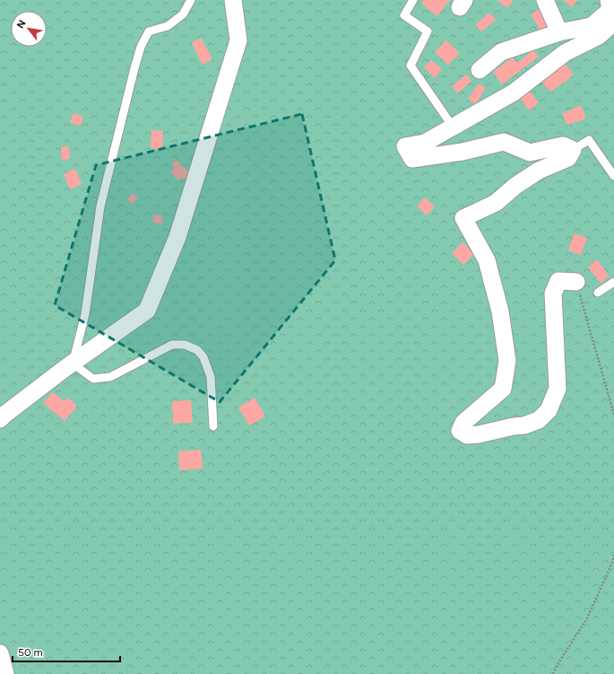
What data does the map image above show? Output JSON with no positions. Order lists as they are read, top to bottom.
{
  "scale_bar": "50 m",
  "north": "top left"
}
